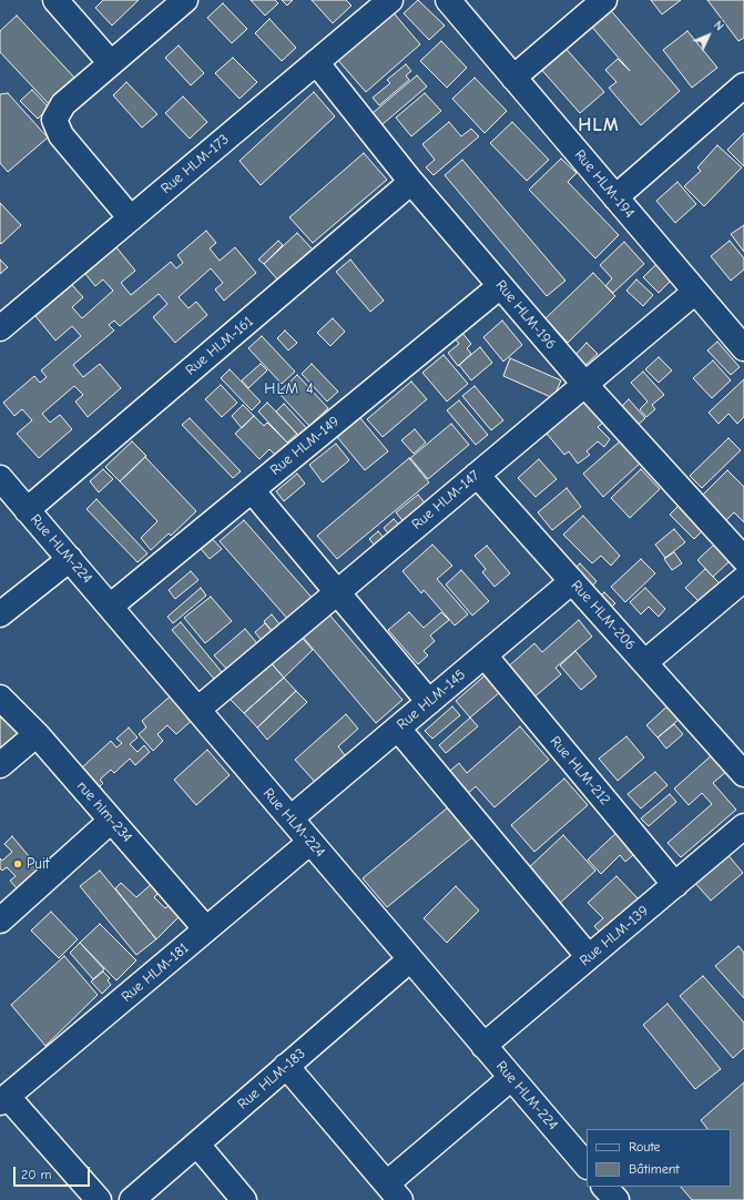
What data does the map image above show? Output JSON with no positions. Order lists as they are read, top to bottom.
{
  "streets": {
    "street": [
      "Rue HLM-173",
      "Rue HLM-194",
      "Rue HLM-196",
      "Rue HLM-161",
      "Rue HLM-149",
      "Rue HLM-147",
      "Rue HLM-224",
      "Rue HLM-206",
      "Rue HLM-145",
      "Rue HLM-212",
      "rue hlm-234",
      "Rue HLM-139",
      "Rue HLM-181",
      "Rue HLM-183"
    ]
  },
  "crossings": [
    ["Rue HLM-173", "Rue HLM-196"],
    ["Rue HLM-194", "Rue HLM-147"],
    ["Rue HLM-196", "Rue HLM-161"],
    ["Rue HLM-196", "Rue HLM-149"],
    ["Rue HLM-196", "Rue HLM-147"],
    ["Rue HLM-161", "Rue HLM-224"],
    ["Rue HLM-149", "Rue HLM-224"],
    ["Rue HLM-147", "Rue HLM-224"],
    ["Rue HLM-147", "Rue HLM-206"],
    ["Rue HLM-224", "Rue HLM-145"],
    ["Rue HLM-224", "Rue HLM-139"],
    ["Rue HLM-224", "Rue HLM-181"],
    ["Rue HLM-224", "Rue HLM-183"],
    ["Rue HLM-206", "Rue HLM-145"],
    ["Rue HLM-145", "Rue HLM-212"],
    ["Rue HLM-212", "Rue HLM-139"],
    ["rue hlm-234", "Rue HLM-181"]
  ],
  "districts": ["HLM", "HLM 4"],
  "places": ["Puit"],
  "legend": ["Route", "Bâtiment"],
  "scale_bar": "20 m",
  "north": "top right"
}
